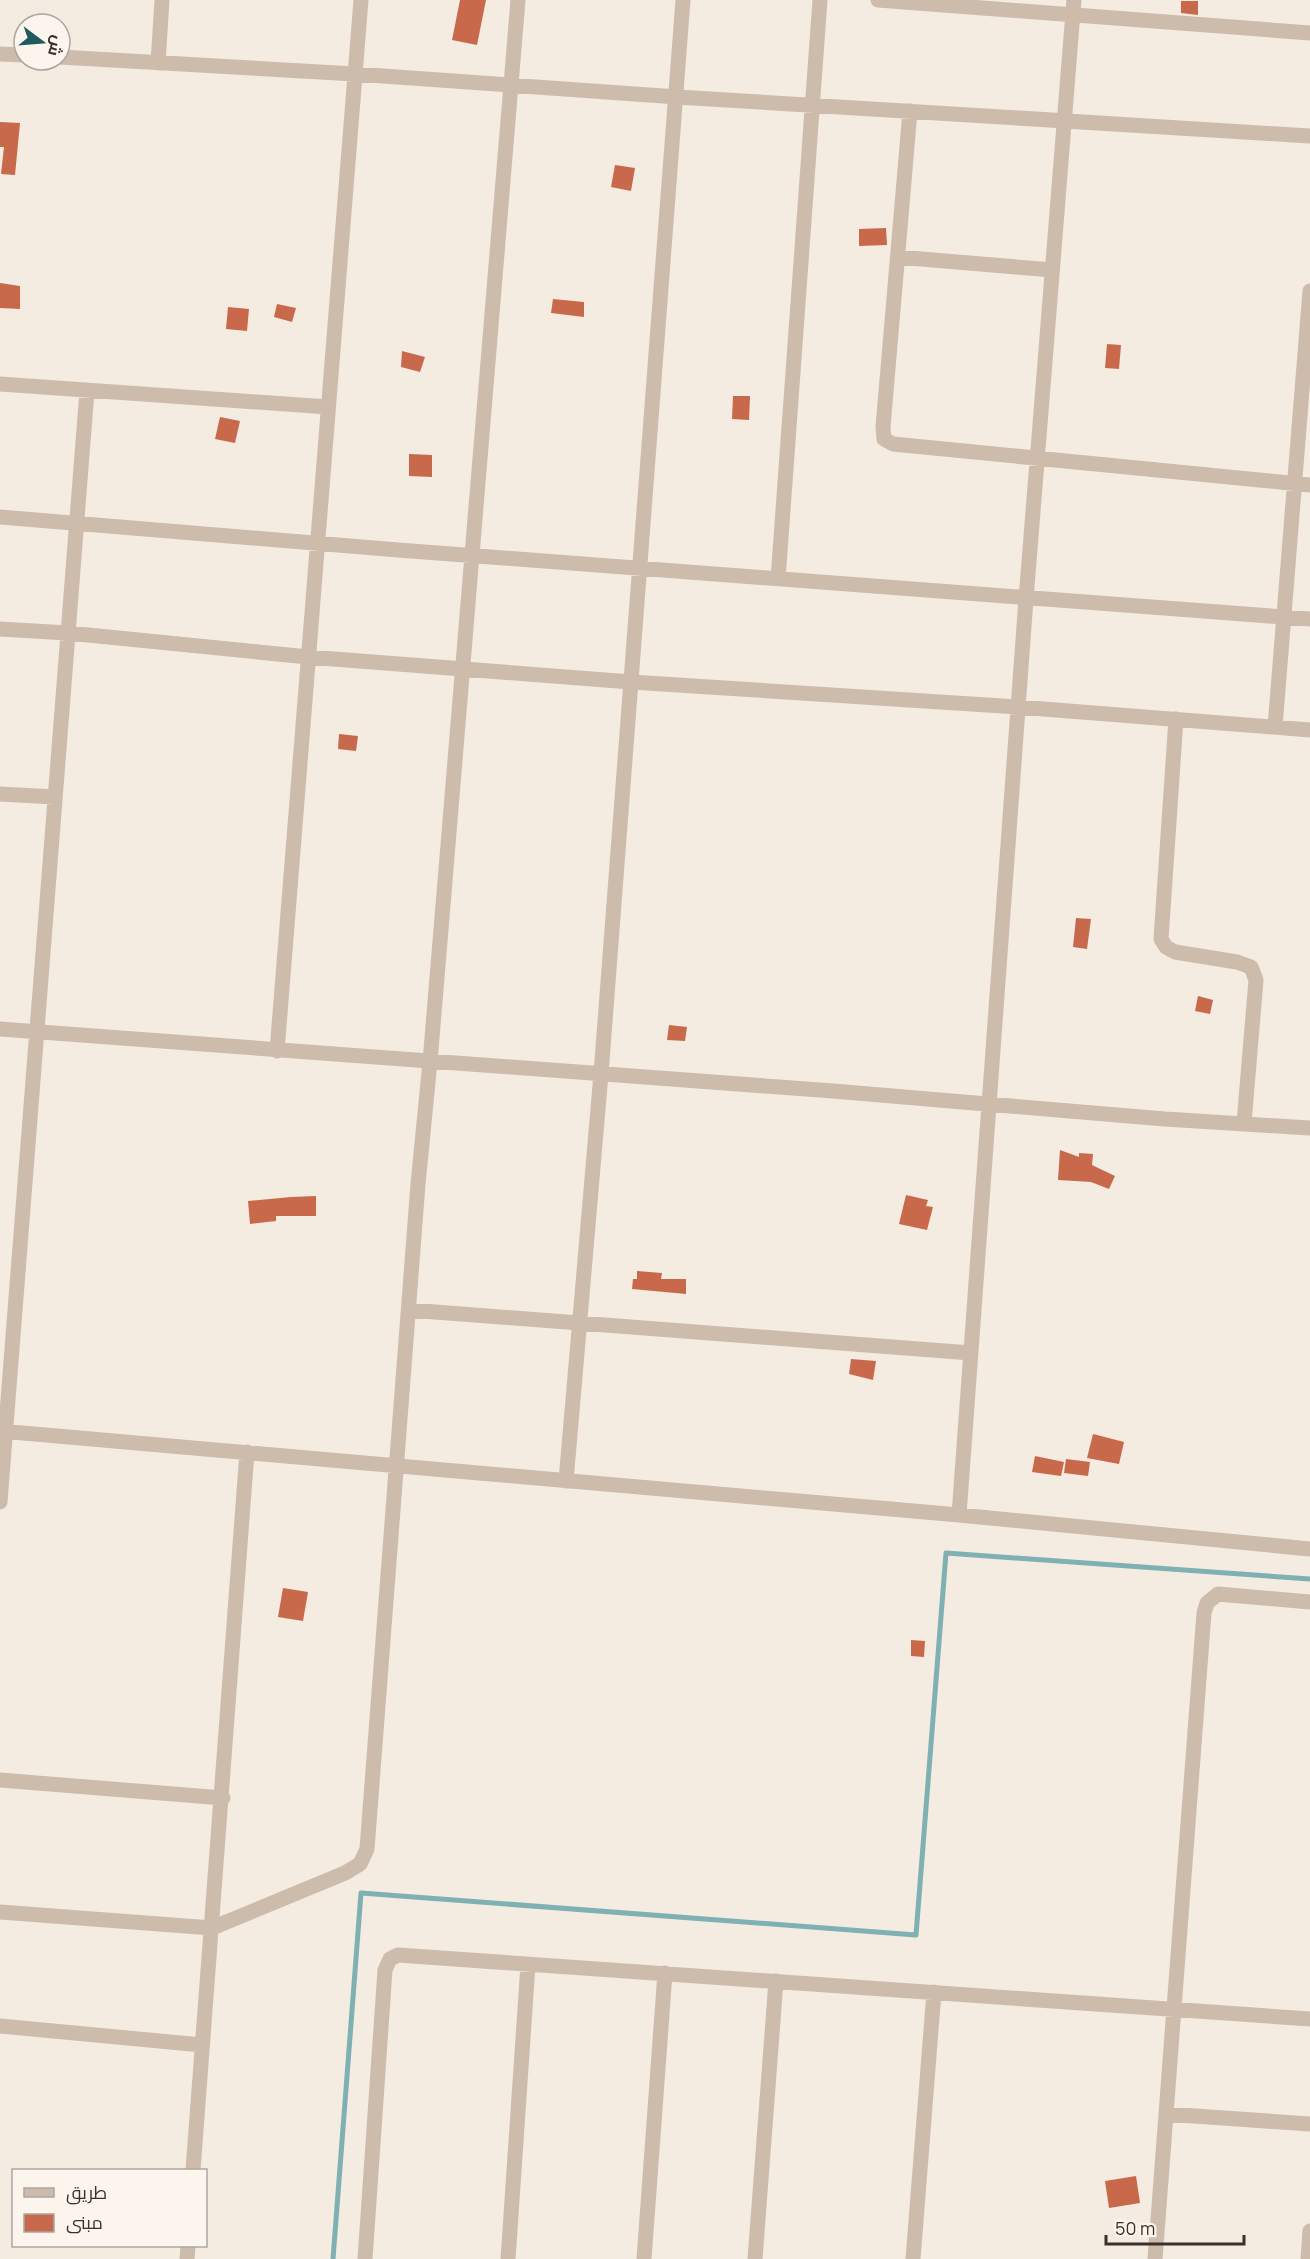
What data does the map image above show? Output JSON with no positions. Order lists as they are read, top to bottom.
{
  "legend": ["طريق", "مبنى"],
  "scale_bar": "50 m",
  "north": "right"
}
